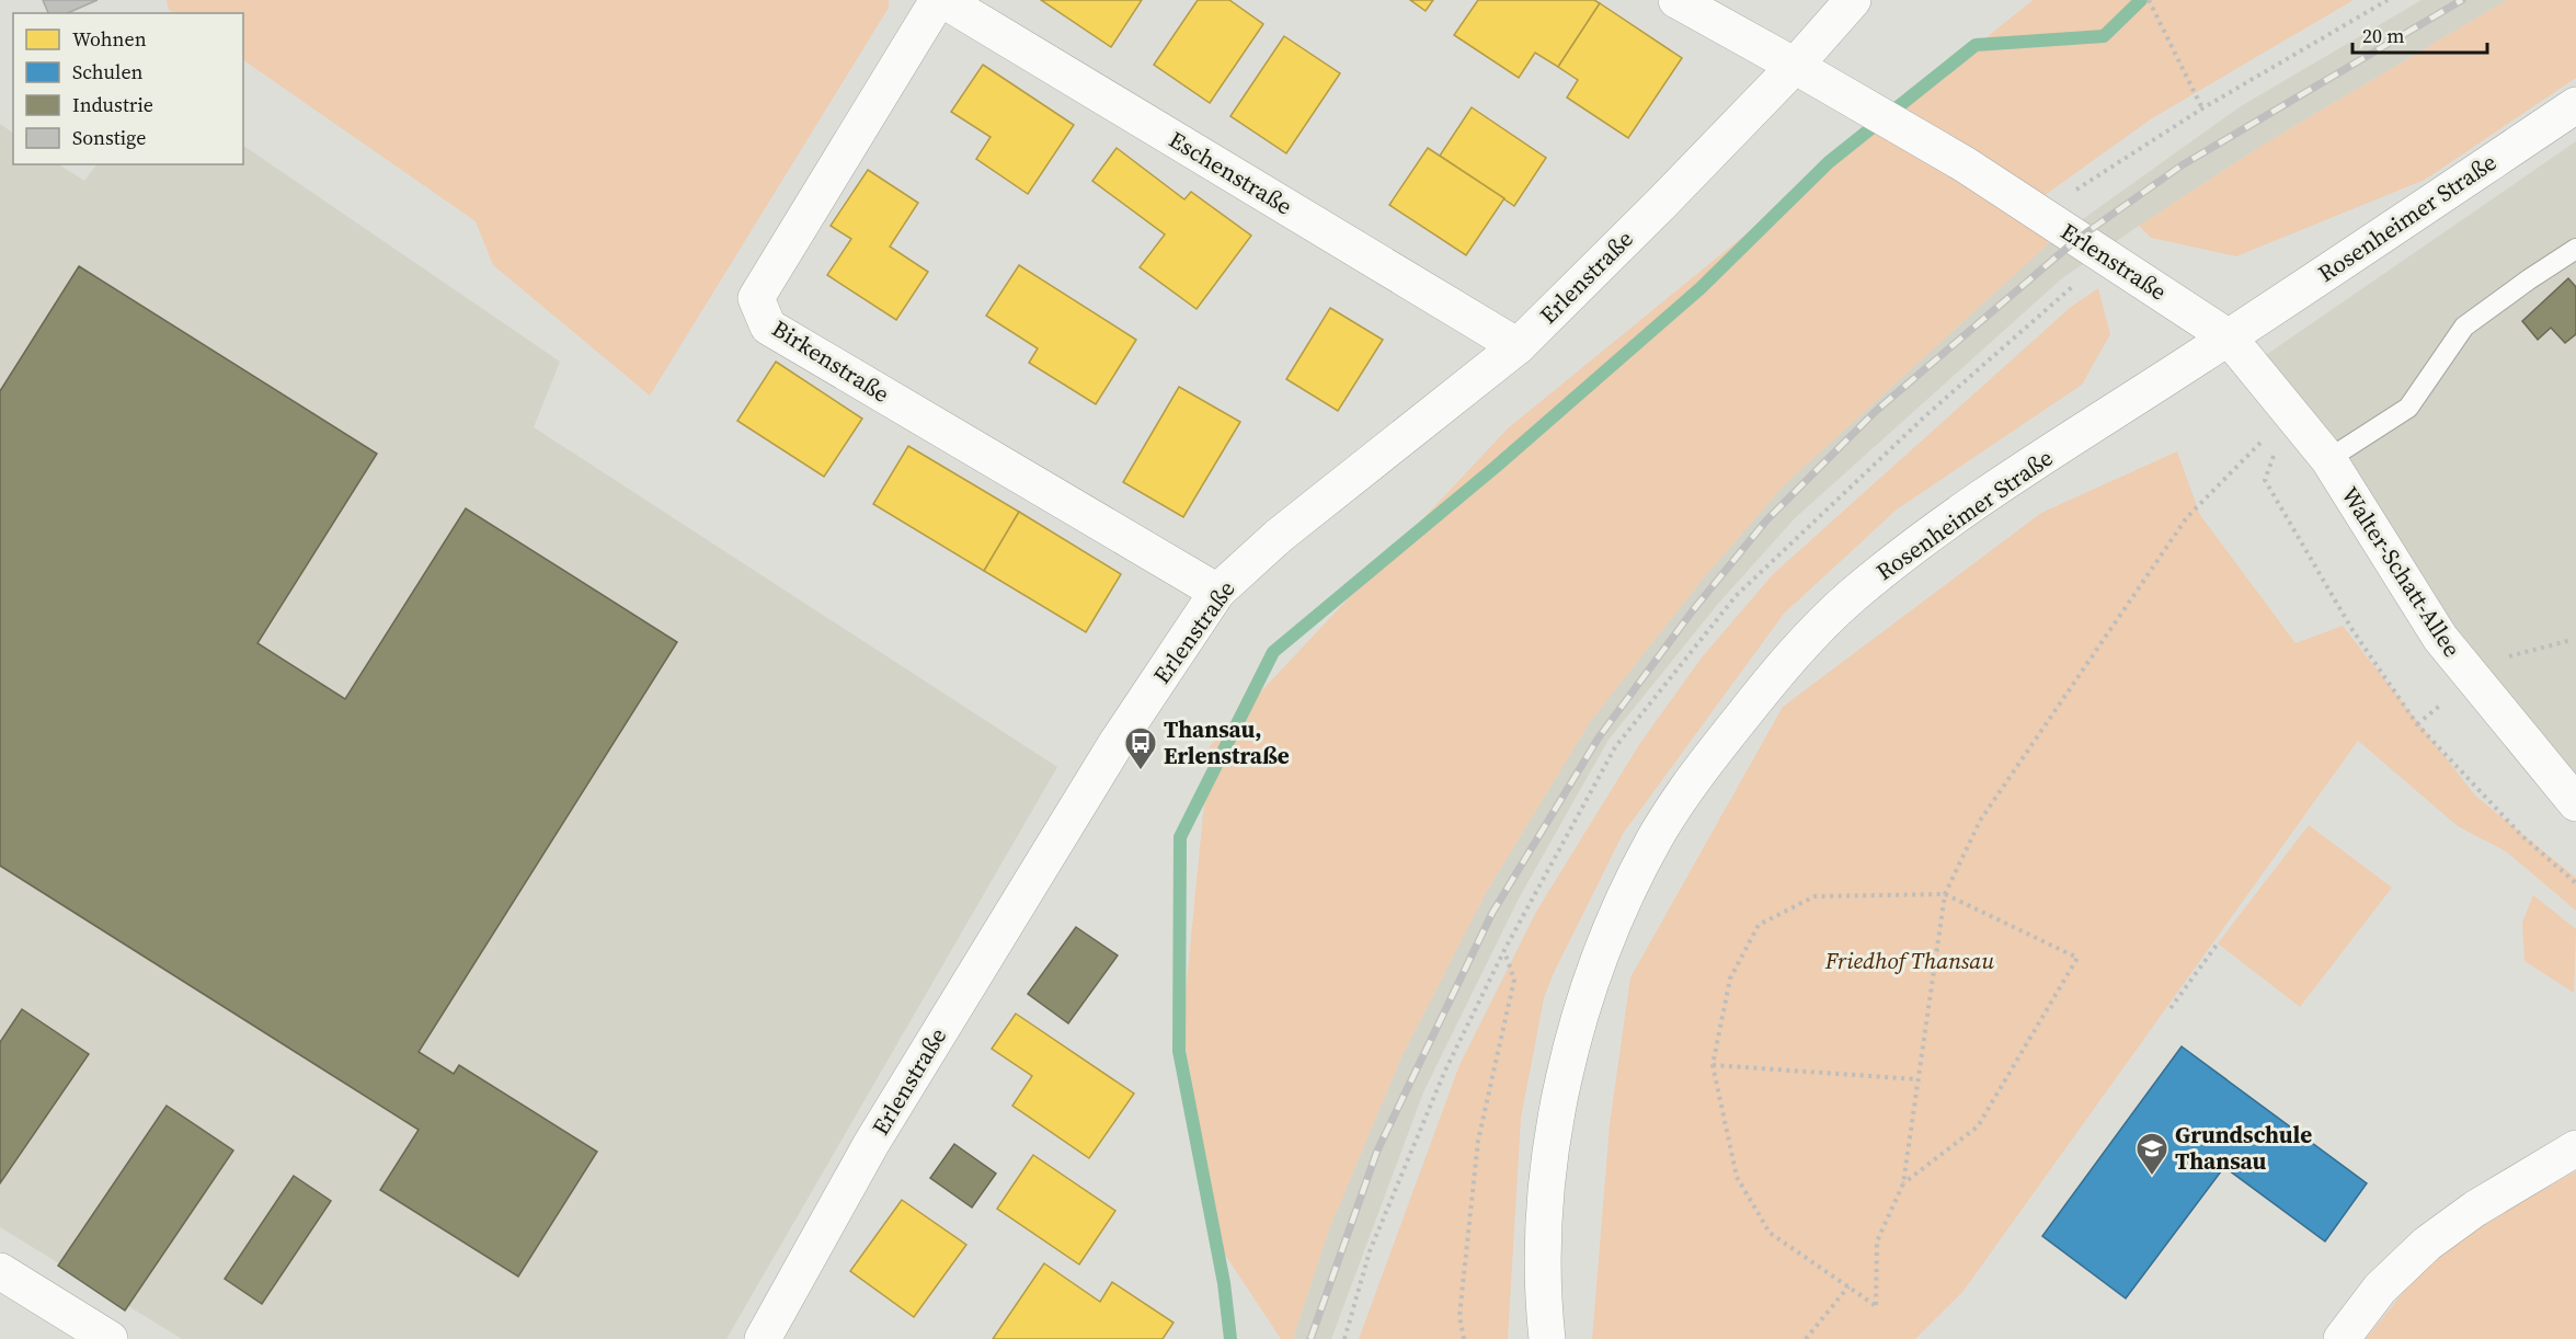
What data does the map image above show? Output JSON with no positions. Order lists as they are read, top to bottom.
{
  "streets": {
    "street": [
      "Eschenstraße",
      "Rosenheimer Straße",
      "Erlenstraße",
      "Birkenstraße",
      "Walter-Schatt-Allee"
    ]
  },
  "crossings": [
    ["Eschenstraße", "Erlenstraße"],
    ["Rosenheimer Straße", "Erlenstraße"],
    ["Rosenheimer Straße", "Walter-Schatt-Allee"],
    ["Erlenstraße", "Birkenstraße"],
    ["Erlenstraße", "Walter-Schatt-Allee"]
  ],
  "parks": ["Friedhof Thansau"],
  "places": {
    "bus stop": ["Thansau, Erlenstraße"],
    "school or university": ["Grundschule Thansau"]
  },
  "legend": [
    "Wohnen",
    "Schulen",
    "Industrie",
    "Sonstige"
  ],
  "scale_bar": "20 m"
}
